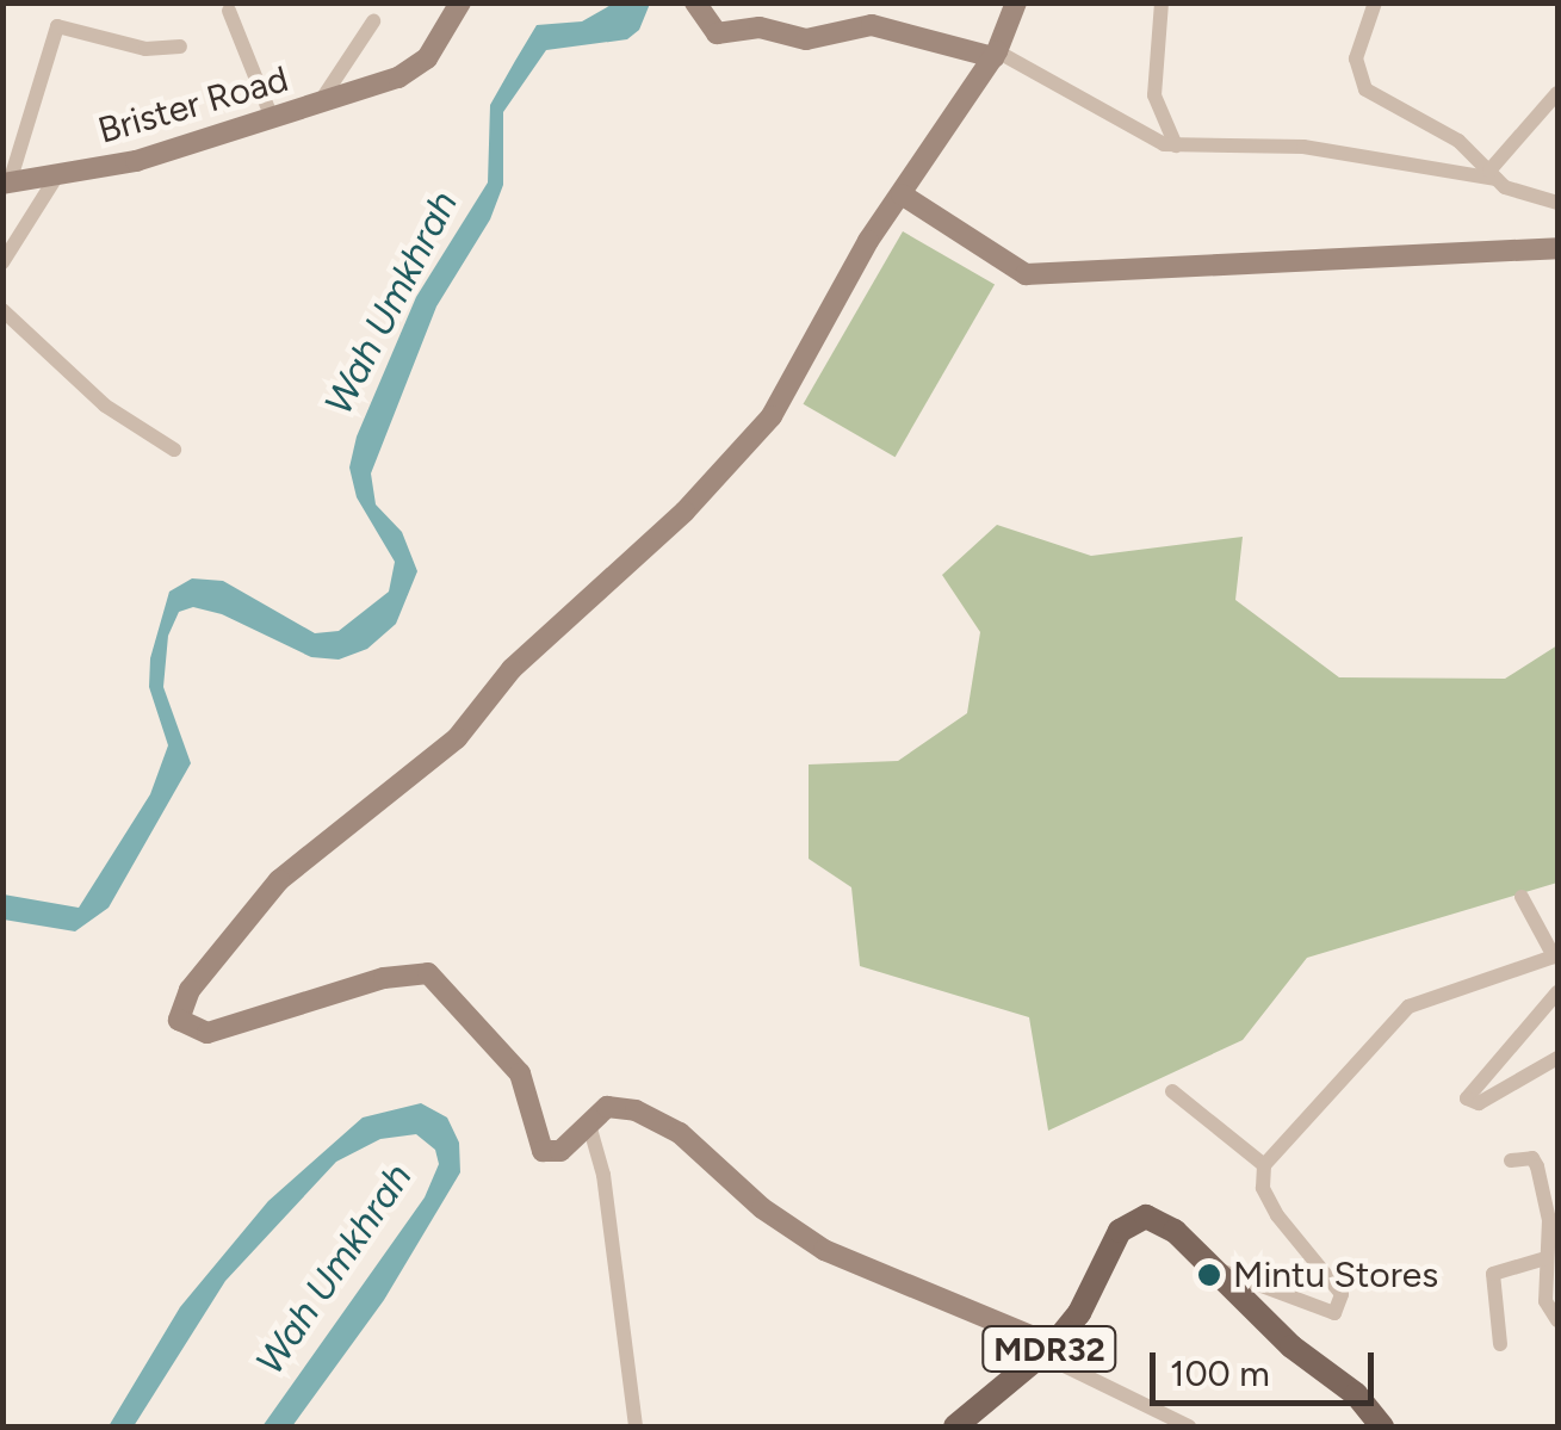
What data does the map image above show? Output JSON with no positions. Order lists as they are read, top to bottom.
{
  "streets": {
    "main road": ["MDR32"],
    "street": ["Brister Road"]
  },
  "water": ["Wah Umkhrah"],
  "places": ["Mintu Stores"],
  "scale_bar": "100 m"
}
